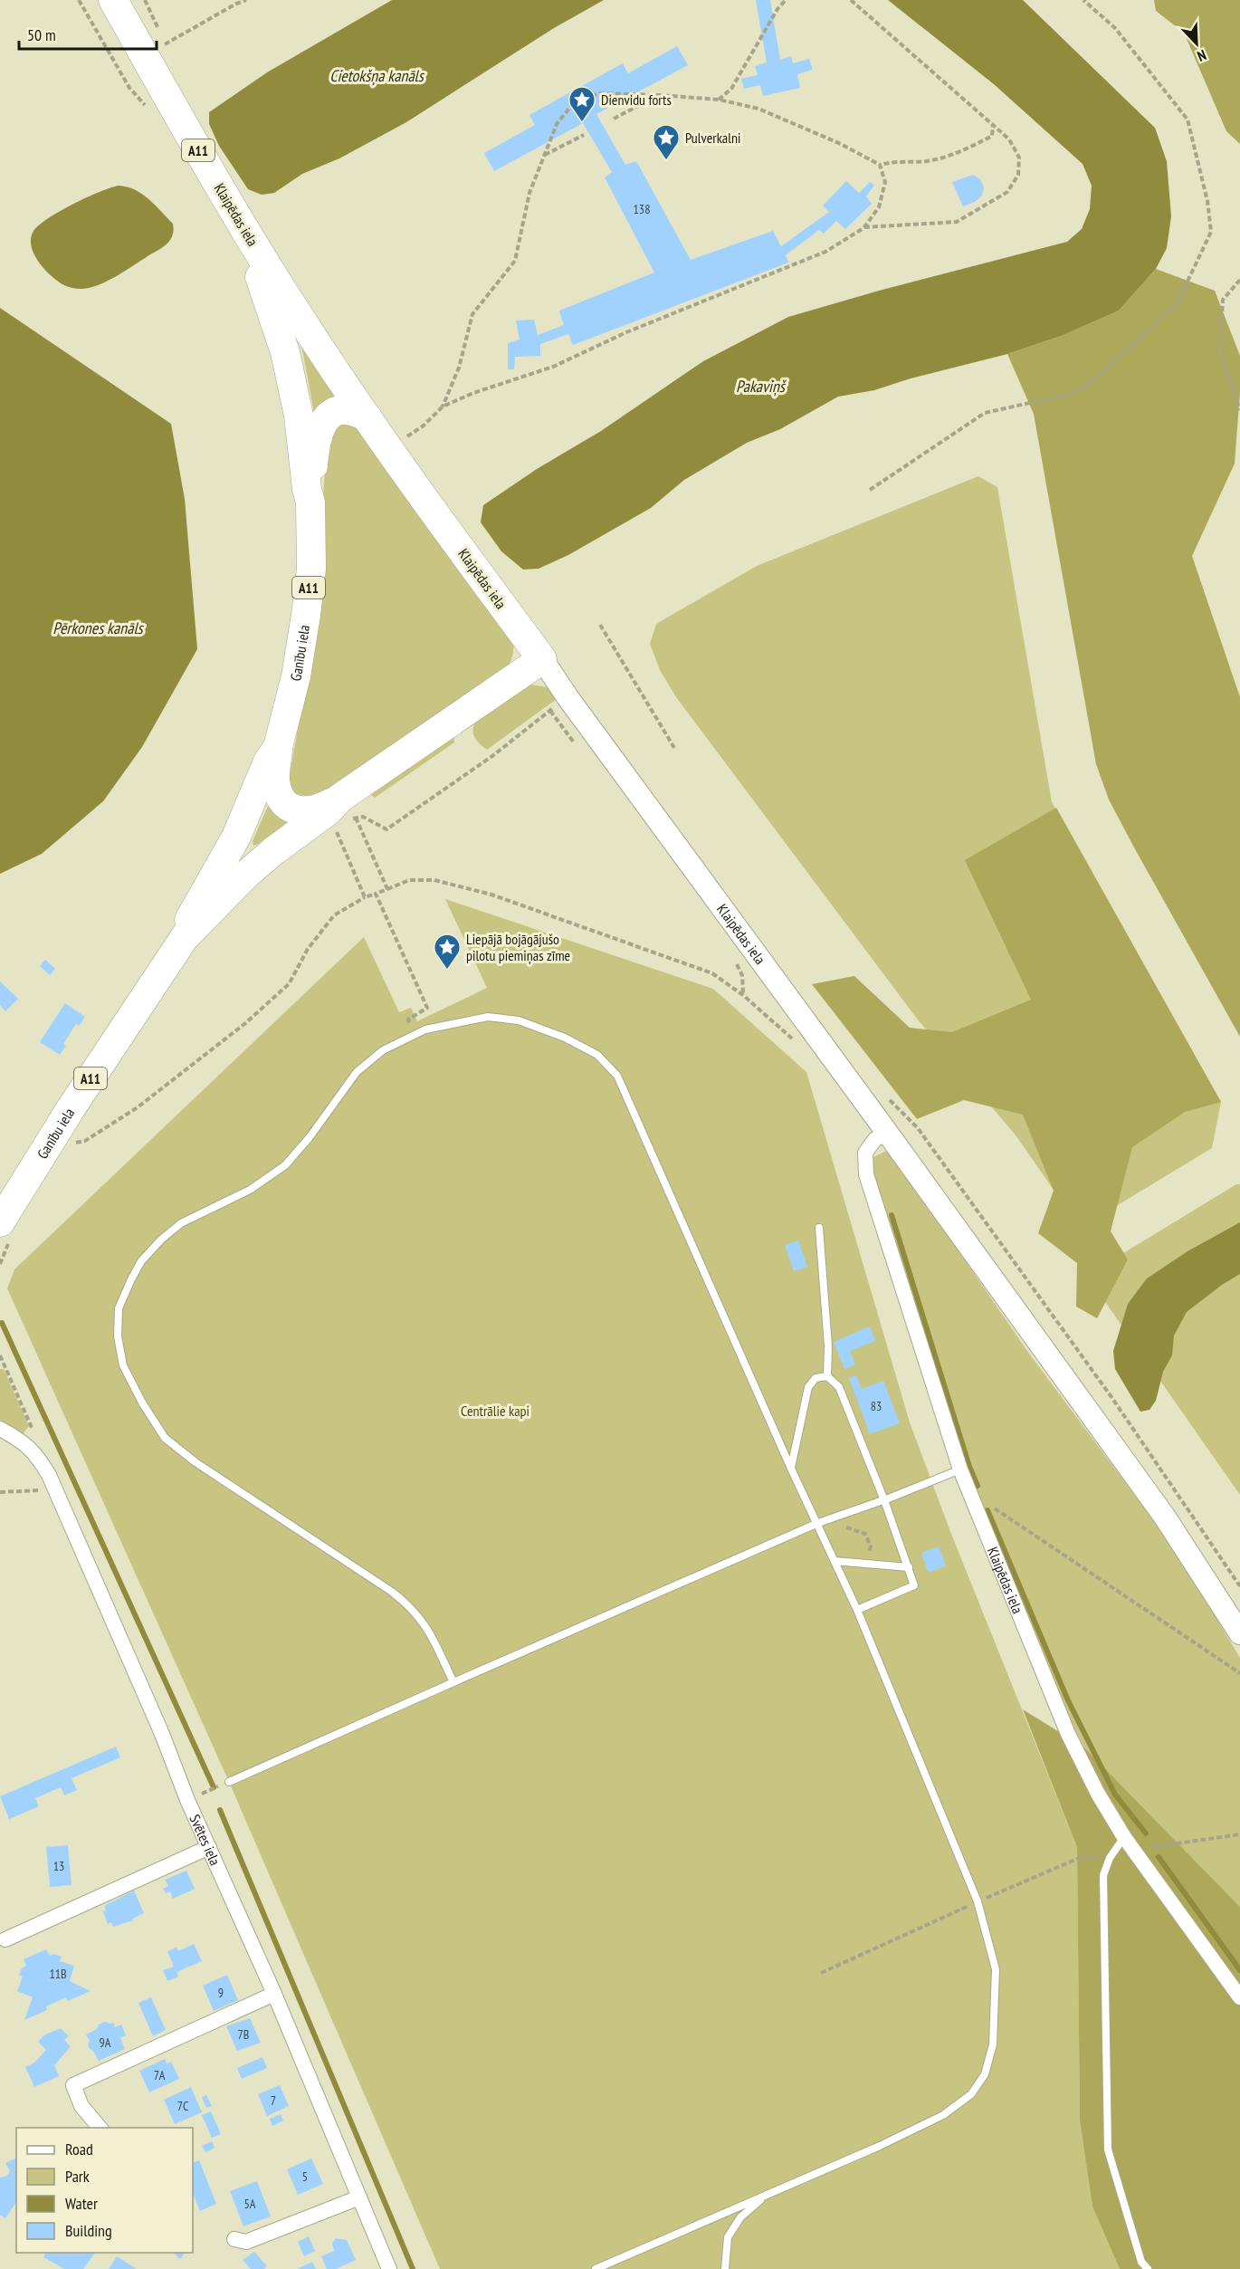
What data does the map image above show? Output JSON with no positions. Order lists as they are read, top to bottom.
{
  "streets": {
    "highway": ["A11", "Klaipēdas iela", "Ganību iela"],
    "street": ["Svētes iela"]
  },
  "crossings": [
    ["Klaipēdas iela", "Ganību iela"]
  ],
  "water": ["Cietokšņa kanāls", "Pakaviņš", "Pērkones kanāls"],
  "parks": ["Centrālie kapi"],
  "places": {
    "place": ["Dienvidu forts", "Pulverkalni", "Liepājā bojāgājušo pilotu piemiņas zīme"]
  },
  "house_numbers": [
    "138",
    "83",
    "13",
    "11B",
    "9",
    "7B",
    "9A",
    "7A",
    "7",
    "7C",
    "5",
    "5A"
  ],
  "legend": [
    "Road",
    "Park",
    "Water",
    "Building"
  ],
  "scale_bar": "50 m",
  "north": "bottom right"
}
